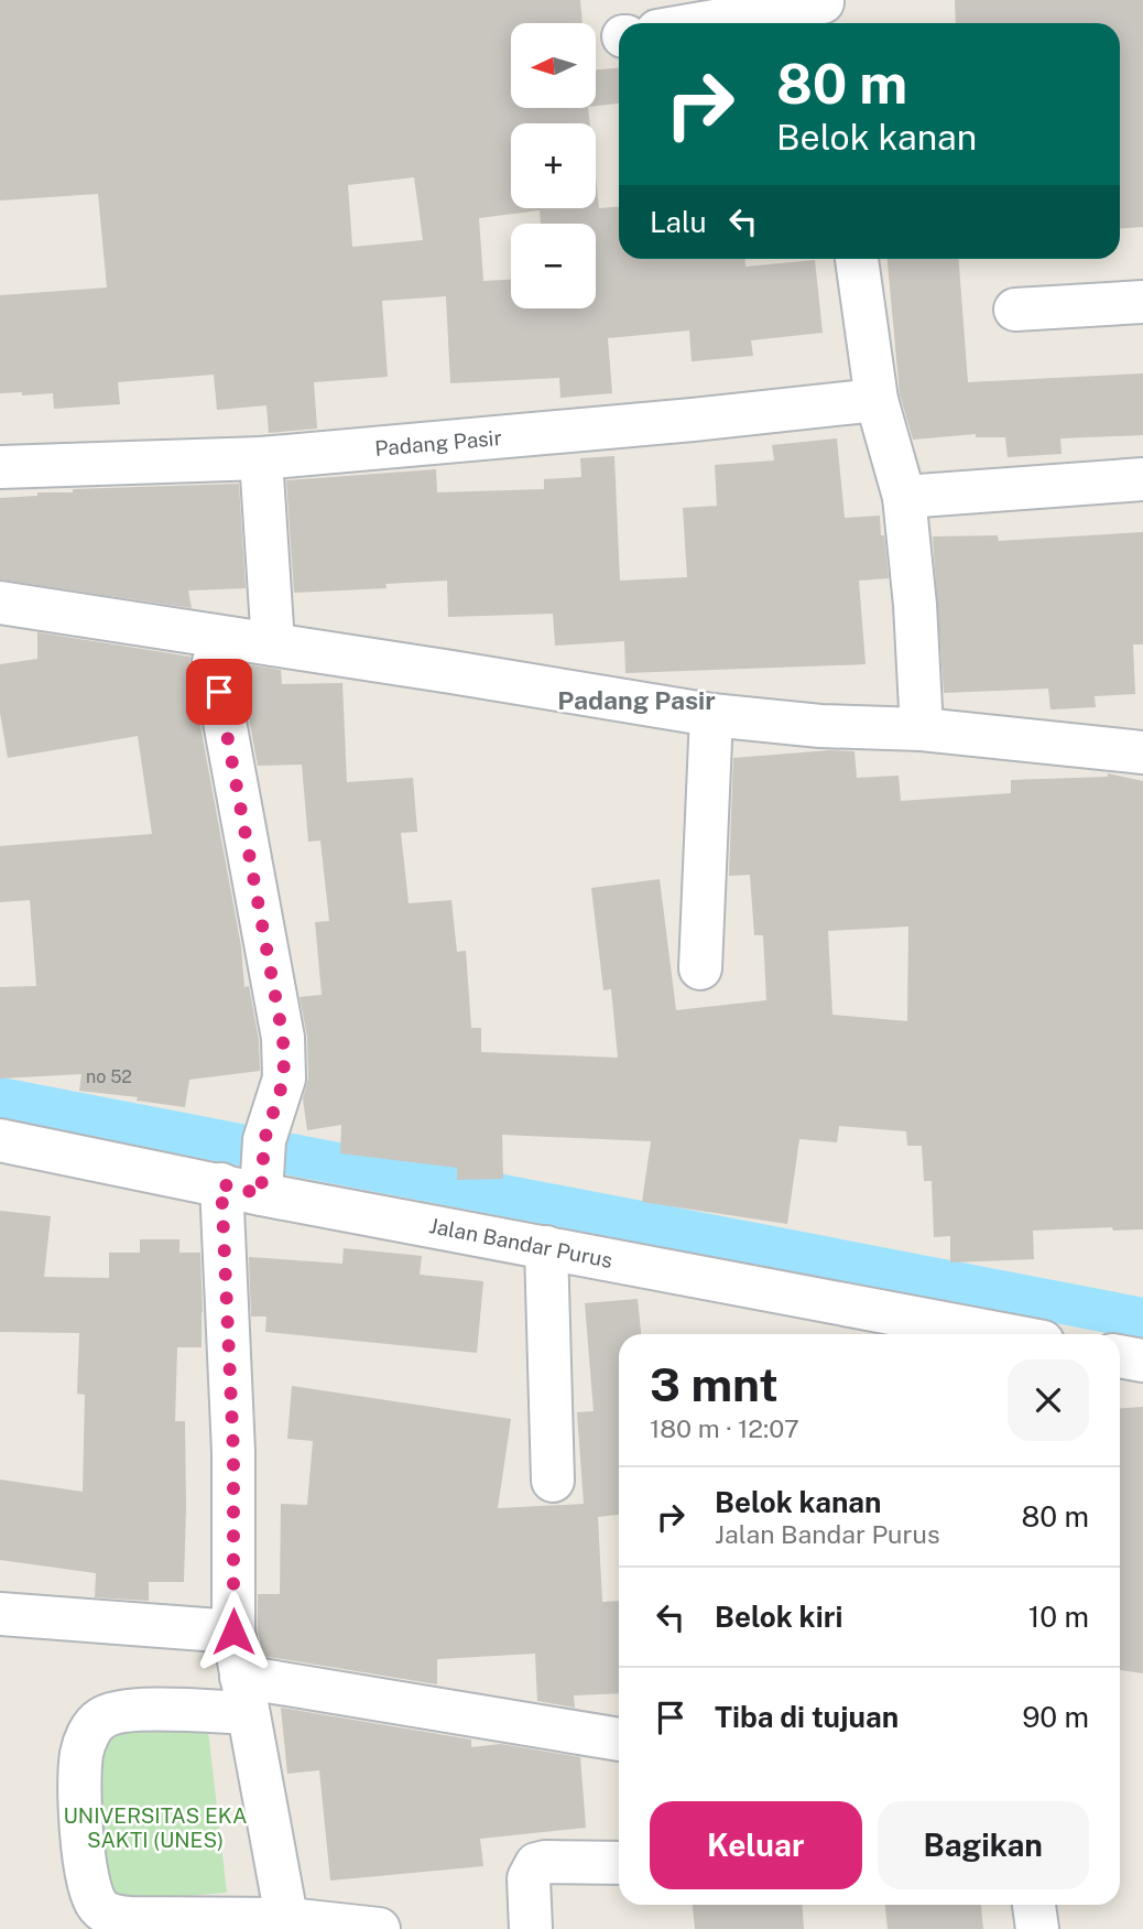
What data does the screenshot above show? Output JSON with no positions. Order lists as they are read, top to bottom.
{
  "streets": {
    "street": ["Padang Pasir", "Jalan Bandar Purus"]
  },
  "districts": ["Padang Pasir"],
  "parks": ["UNIVERSITAS EKA SAKTI (UNES)"],
  "house_numbers": ["no 52"],
  "north": "left",
  "page": {
    "map_buttons": ["+", "−"],
    "turn": ["80 m", "Belok kanan"],
    "then": "Lalu",
    "heading": ["3 mnt", "180 m · 12:07"],
    "list": [
      {
        "name": "Belok kanan",
        "note": "Jalan Bandar Purus",
        "value": "80 m"
      },
      {
        "name": "Belok kiri",
        "value": "10 m"
      },
      {
        "name": "Tiba di tujuan",
        "value": "90 m"
      }
    ],
    "buttons": ["Keluar", "Bagikan"]
  }
}
